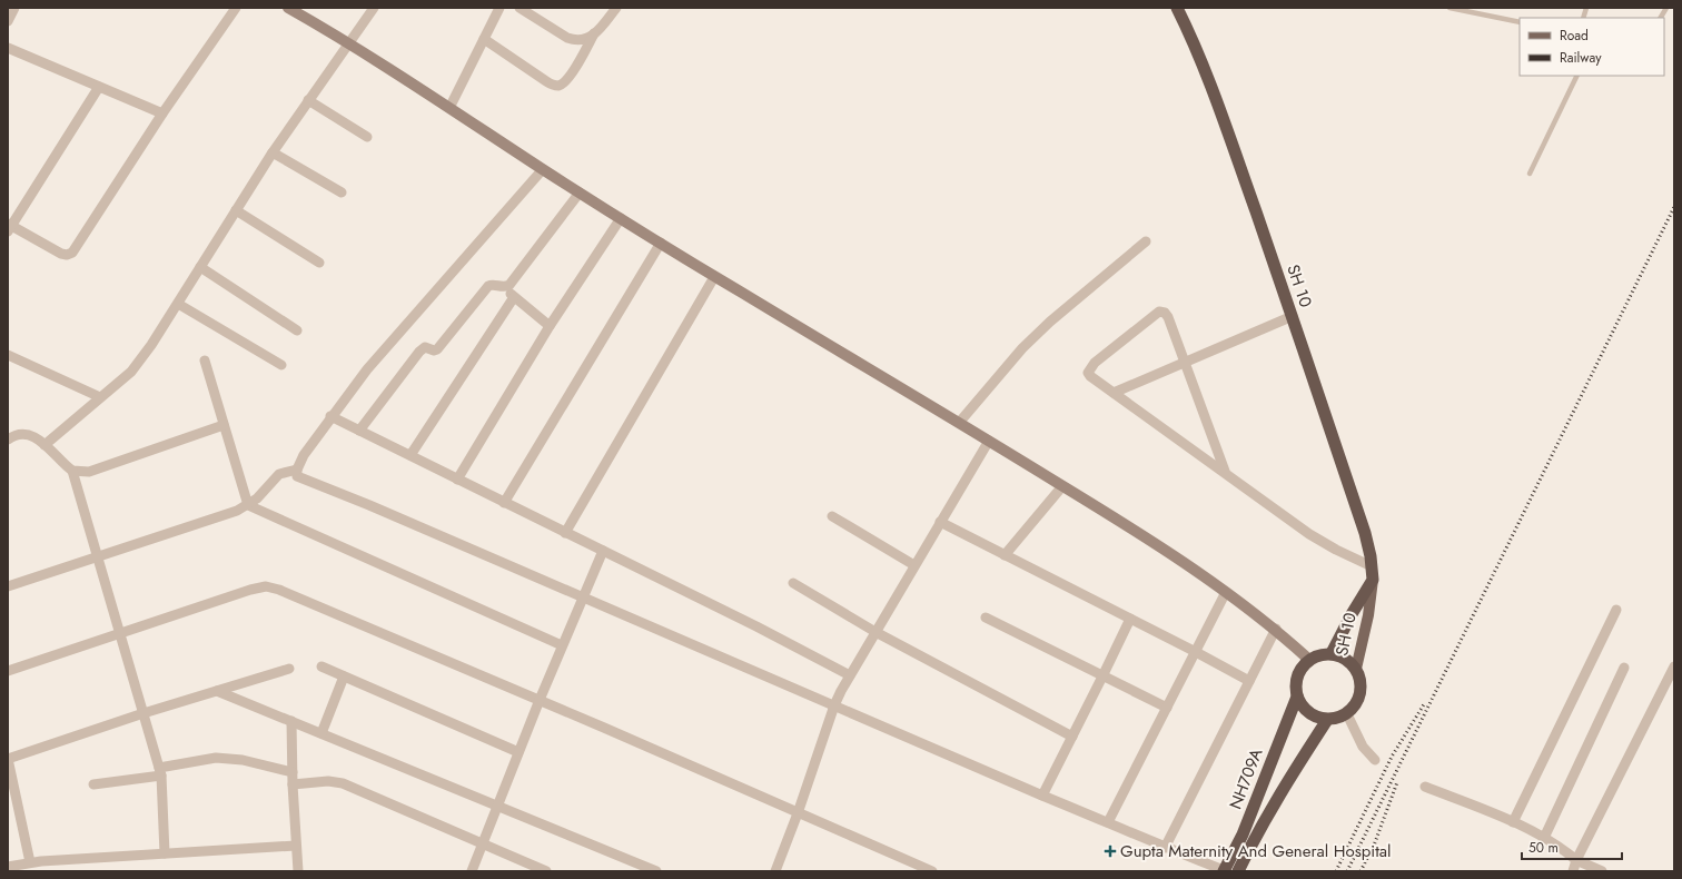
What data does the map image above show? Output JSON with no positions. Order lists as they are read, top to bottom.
{
  "streets": {
    "highway": ["SH 10", "NH709A"]
  },
  "crossings": [
    ["SH 10", "NH709A"]
  ],
  "places": {
    "health": ["Gupta Maternity And General Hospital"]
  },
  "legend": ["Road", "Railway"],
  "scale_bar": "50 m"
}
